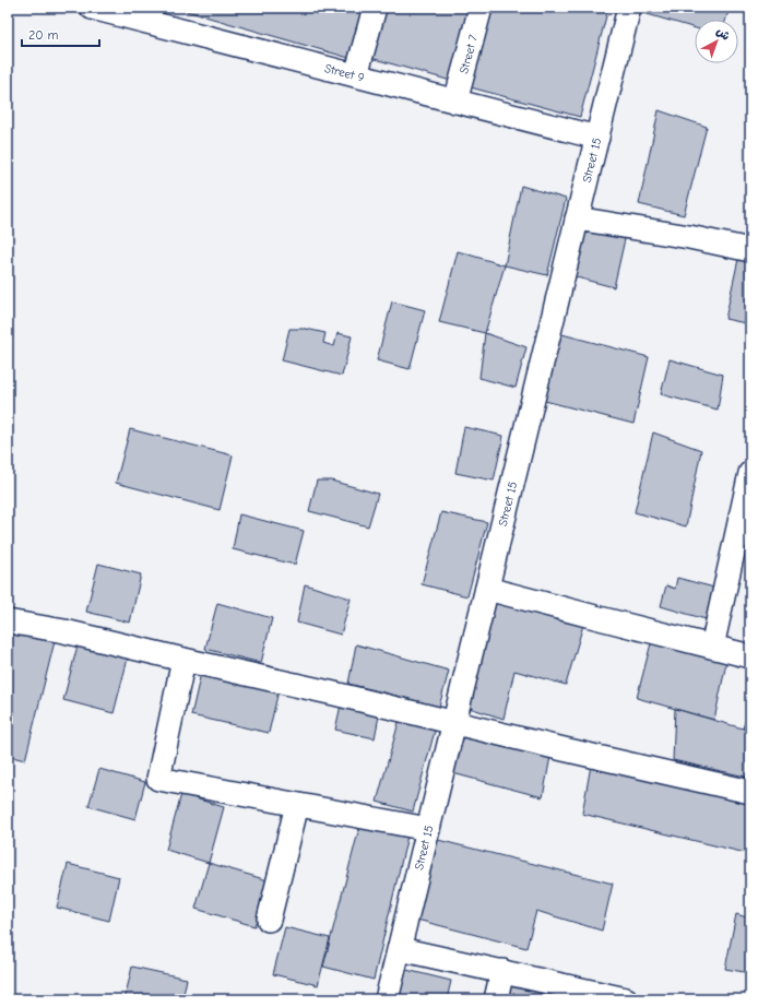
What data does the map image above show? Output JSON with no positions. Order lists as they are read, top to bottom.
{
  "streets": {
    "street": ["Street 7", "Street 9", "Street 15"]
  },
  "crossings": [
    ["Street 7", "Street 9"],
    ["Street 9", "Street 15"]
  ],
  "scale_bar": "20 m",
  "north": "top right"
}
